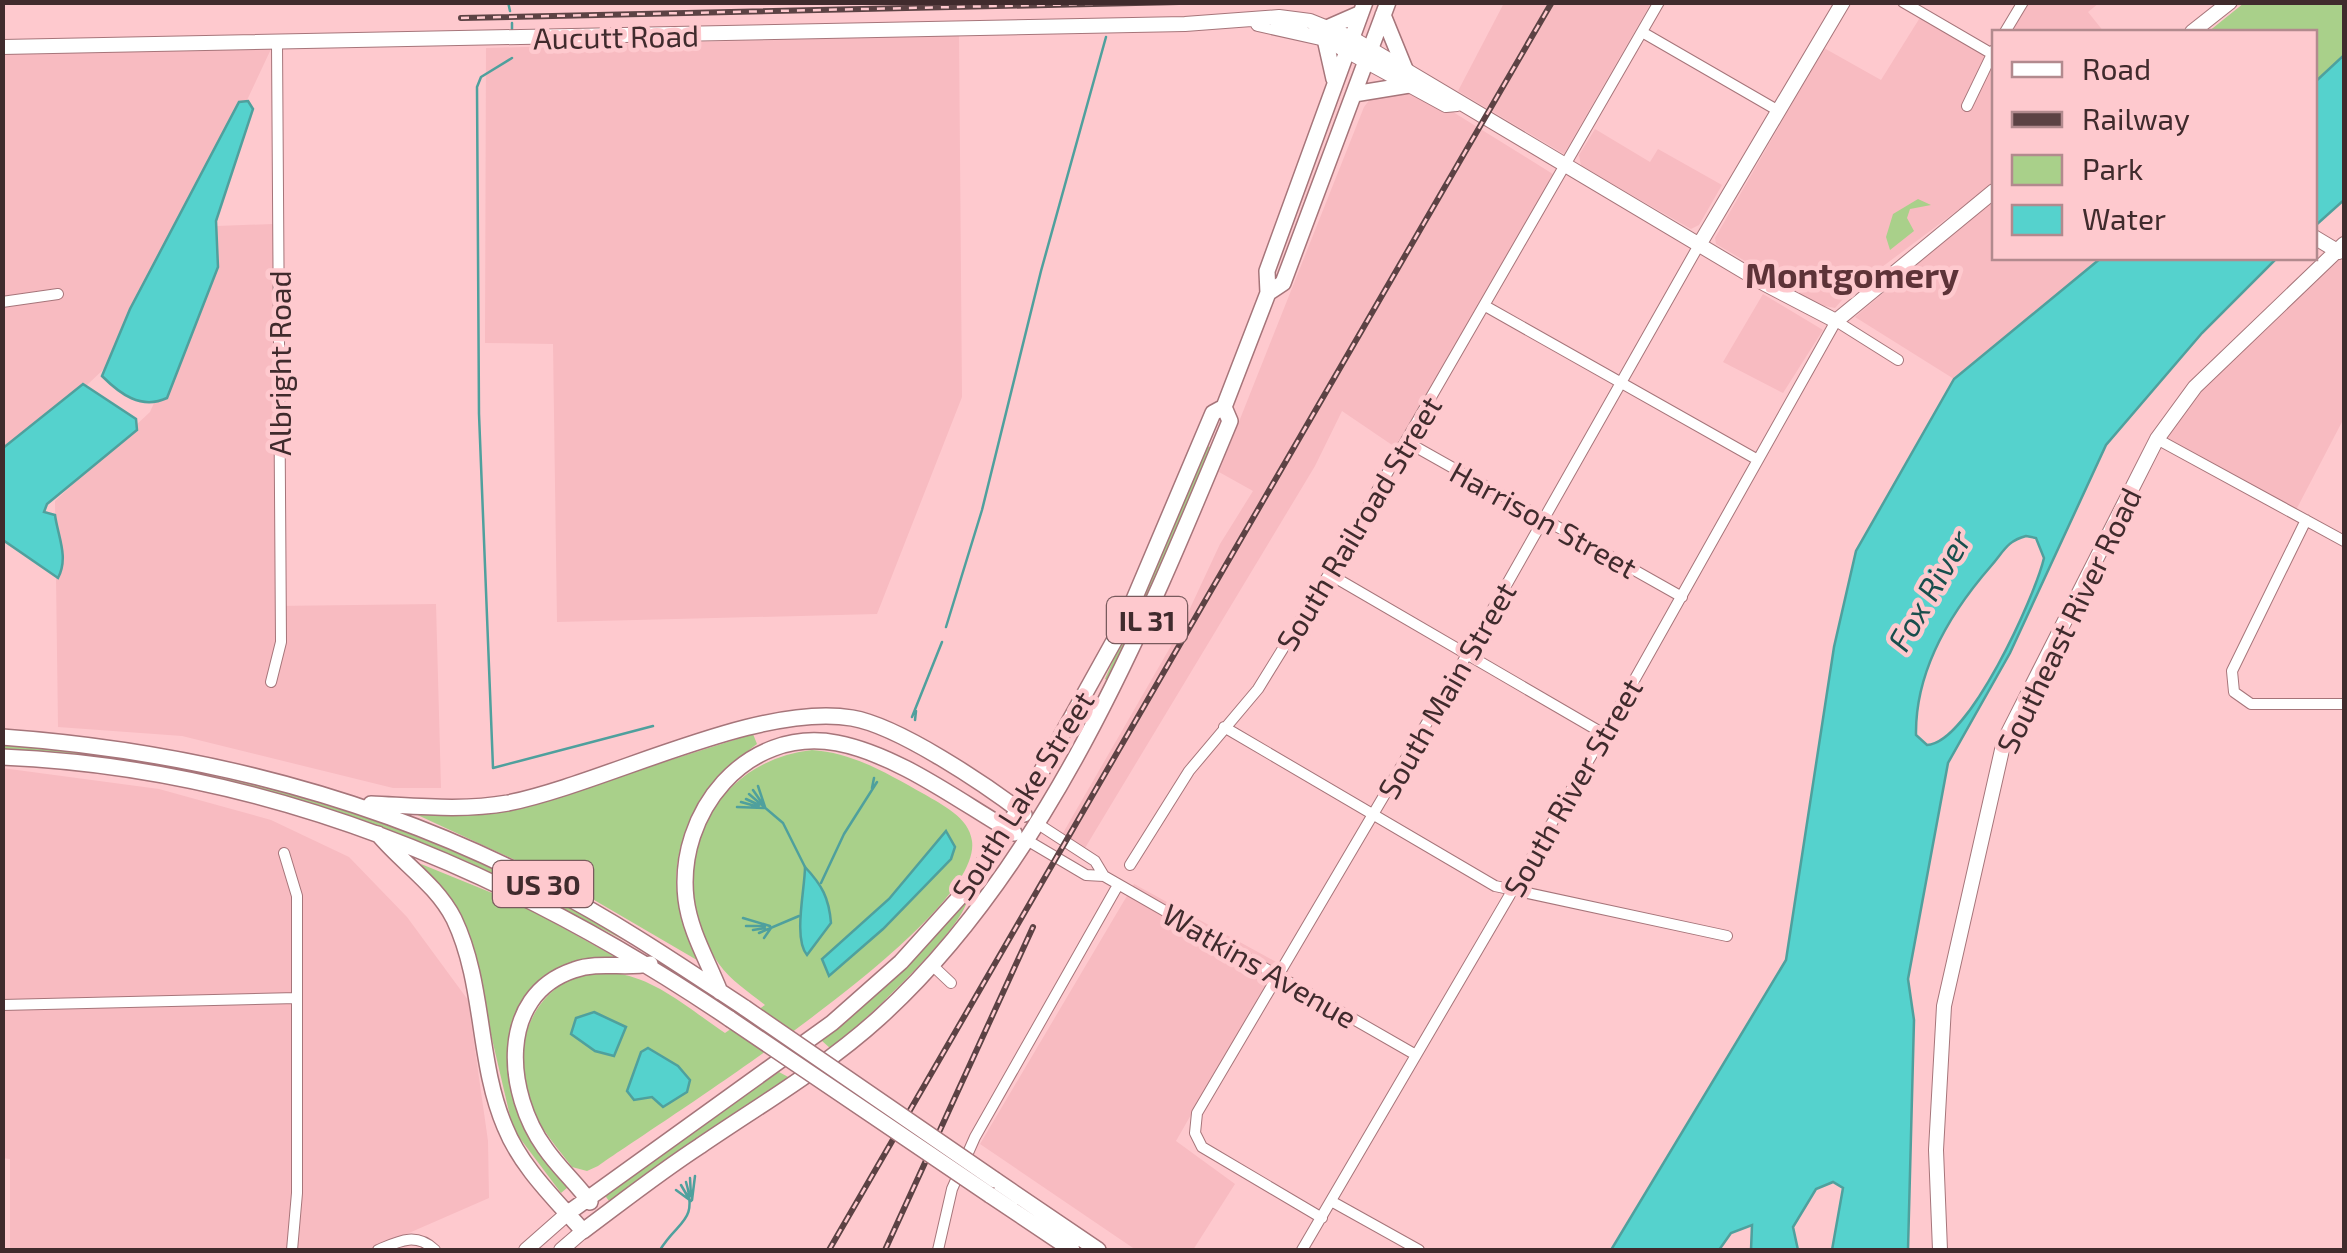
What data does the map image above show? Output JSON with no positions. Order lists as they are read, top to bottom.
{
  "streets": {
    "main road": ["IL 31", "South Lake Street", "US 30"],
    "street": [
      "Aucutt Road",
      "Albright Road",
      "Harrison Street",
      "South Railroad Street",
      "Southeast River Road",
      "South Main Street",
      "South River Street",
      "Watkins Avenue"
    ]
  },
  "crossings": [
    ["Aucutt Road", "Albright Road"],
    ["Aucutt Road", "South Railroad Street"],
    ["Aucutt Road", "South Main Street"],
    ["Aucutt Road", "South River Street"],
    ["Aucutt Road", "South Lake Street"],
    ["Harrison Street", "South Railroad Street"],
    ["Harrison Street", "South Main Street"],
    ["Harrison Street", "South River Street"],
    ["South Main Street", "South River Street"],
    ["South Main Street", "Watkins Avenue"],
    ["South River Street", "Watkins Avenue"],
    ["South Lake Street", "Watkins Avenue"]
  ],
  "districts": ["Montgomery"],
  "water": ["Fox River"],
  "legend": [
    "Road",
    "Railway",
    "Park",
    "Water"
  ]
}
